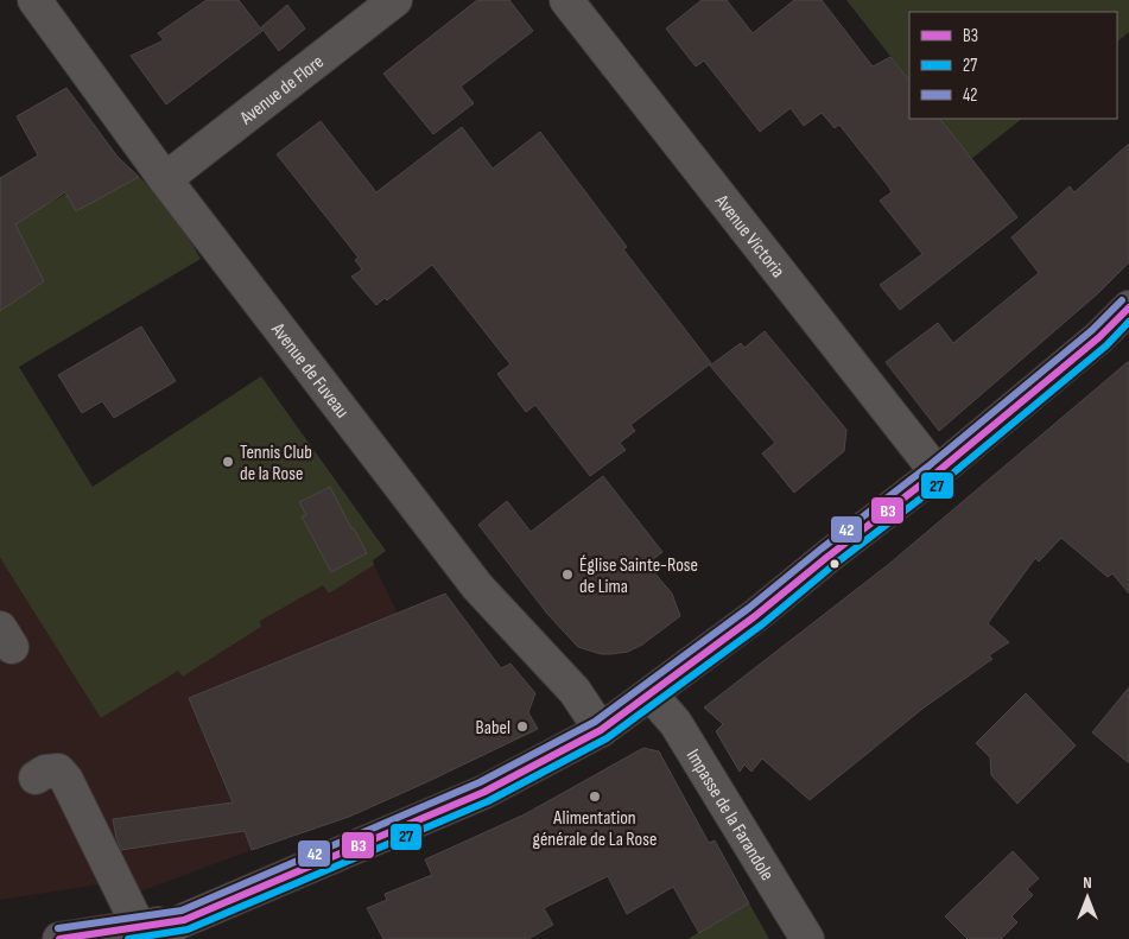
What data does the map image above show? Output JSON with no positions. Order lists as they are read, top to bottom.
{
  "streets": {
    "street": [
      "Avenue de Flore",
      "Avenue Victoria",
      "Avenue de Fuveau",
      "Impasse de la Farandole"
    ]
  },
  "crossings": [
    ["Avenue de Flore", "Avenue de Fuveau"]
  ],
  "places": [
    "Tennis Club de la Rose",
    "Église Sainte-Rose de Lima",
    "Babel",
    "Alimentation générale de La Rose"
  ],
  "lines": ["transit line 42", "transit line B3", "transit line 27"],
  "legend": ["B3", "27", "42"],
  "north": "top"
}
